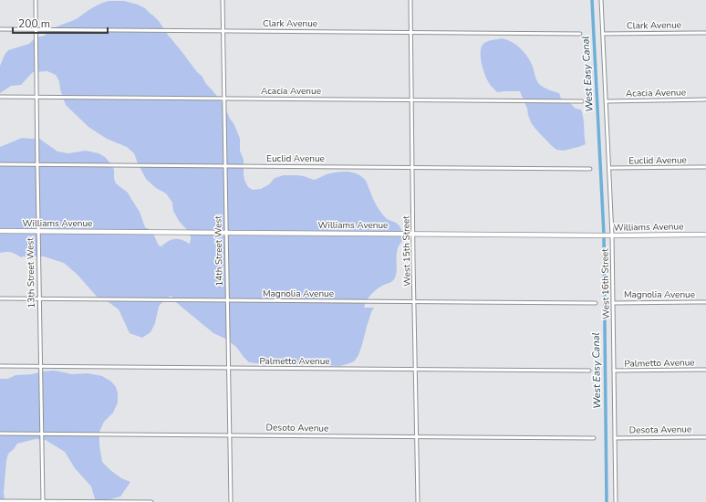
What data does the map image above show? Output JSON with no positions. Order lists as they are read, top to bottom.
{
  "streets": {
    "street": [
      "Clark Avenue",
      "Acacia Avenue",
      "Euclid Avenue",
      "Williams Avenue",
      "14th Street West",
      "West 15th Street",
      "13th Street West",
      "West 16th Street",
      "Magnolia Avenue",
      "Palmetto Avenue",
      "Desoto Avenue",
      "Desota Avenue"
    ]
  },
  "crossings": [
    ["Clark Avenue", "14th Street West"],
    ["Clark Avenue", "West 15th Street"],
    ["Clark Avenue", "13th Street West"],
    ["Clark Avenue", "West 16th Street"],
    ["Acacia Avenue", "14th Street West"],
    ["Acacia Avenue", "West 15th Street"],
    ["Acacia Avenue", "13th Street West"],
    ["Acacia Avenue", "West 16th Street"],
    ["Euclid Avenue", "14th Street West"],
    ["Euclid Avenue", "West 15th Street"],
    ["Euclid Avenue", "13th Street West"],
    ["Euclid Avenue", "West 16th Street"],
    ["Williams Avenue", "14th Street West"],
    ["Williams Avenue", "West 15th Street"],
    ["Williams Avenue", "13th Street West"],
    ["Williams Avenue", "West 16th Street"],
    ["14th Street West", "Magnolia Avenue"],
    ["14th Street West", "Palmetto Avenue"],
    ["14th Street West", "Desoto Avenue"],
    ["West 15th Street", "Magnolia Avenue"],
    ["West 15th Street", "Palmetto Avenue"],
    ["West 15th Street", "Desoto Avenue"],
    ["13th Street West", "Magnolia Avenue"],
    ["13th Street West", "Palmetto Avenue"],
    ["13th Street West", "Desoto Avenue"],
    ["West 16th Street", "Magnolia Avenue"],
    ["West 16th Street", "Palmetto Avenue"],
    ["West 16th Street", "Desota Avenue"]
  ],
  "water": ["West Easy Canal"],
  "scale_bar": "200 m"
}
